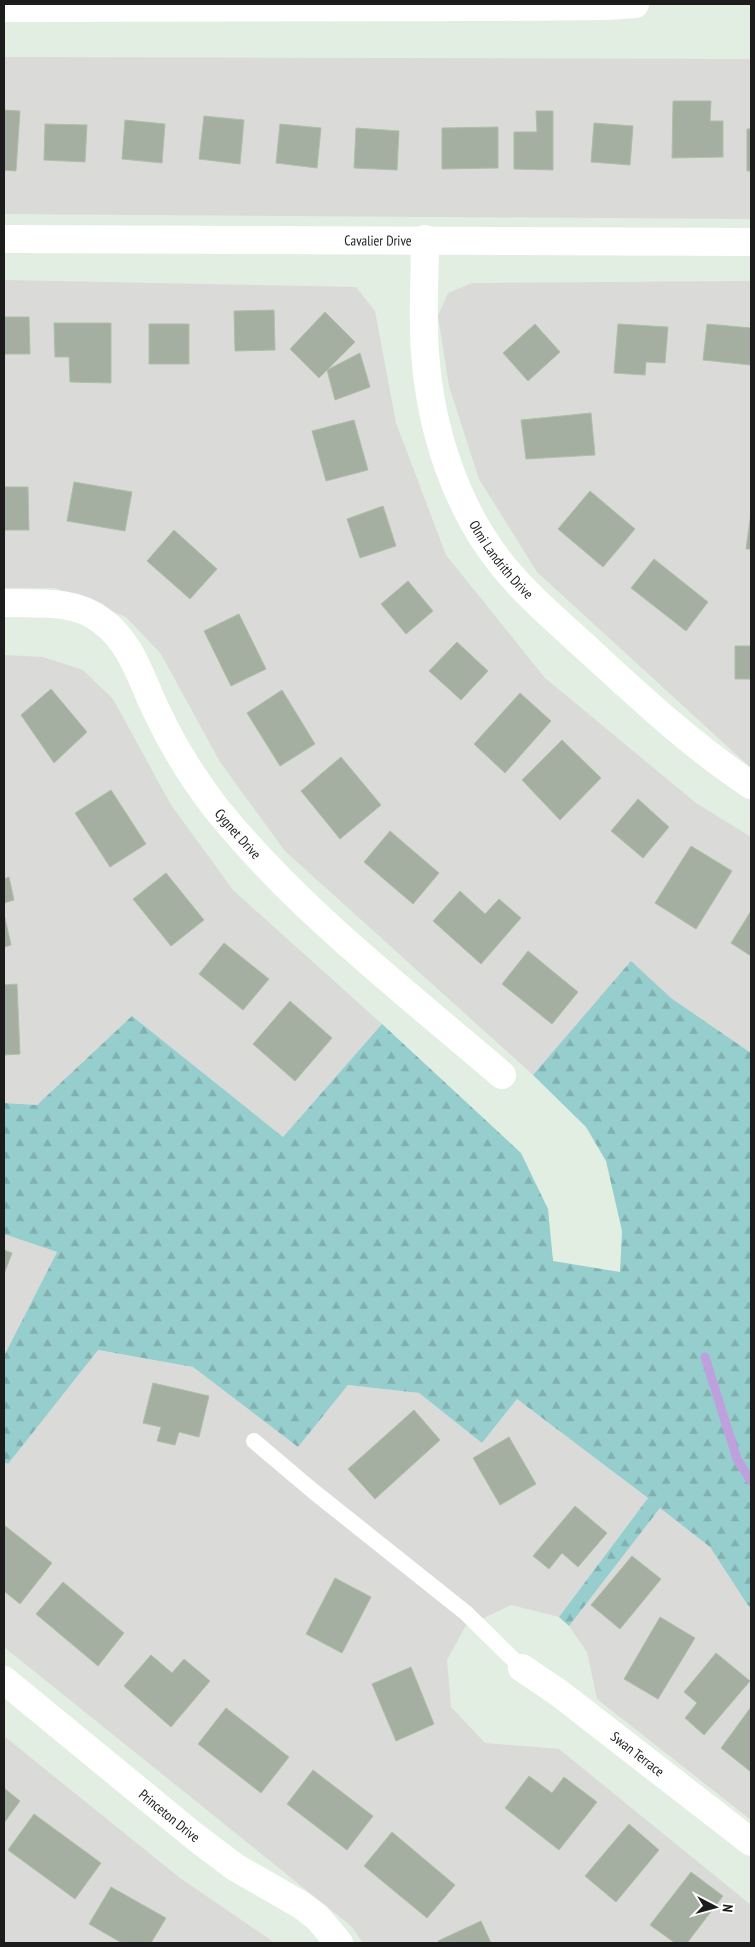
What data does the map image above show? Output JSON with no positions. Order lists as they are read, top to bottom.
{
  "streets": {
    "street": [
      "Cavalier Drive",
      "Olmi Landrith Drive",
      "Cygnet Drive",
      "Swan Terrace",
      "Princeton Drive"
    ]
  },
  "crossings": [
    ["Cavalier Drive", "Olmi Landrith Drive"]
  ],
  "north": "right"
}
